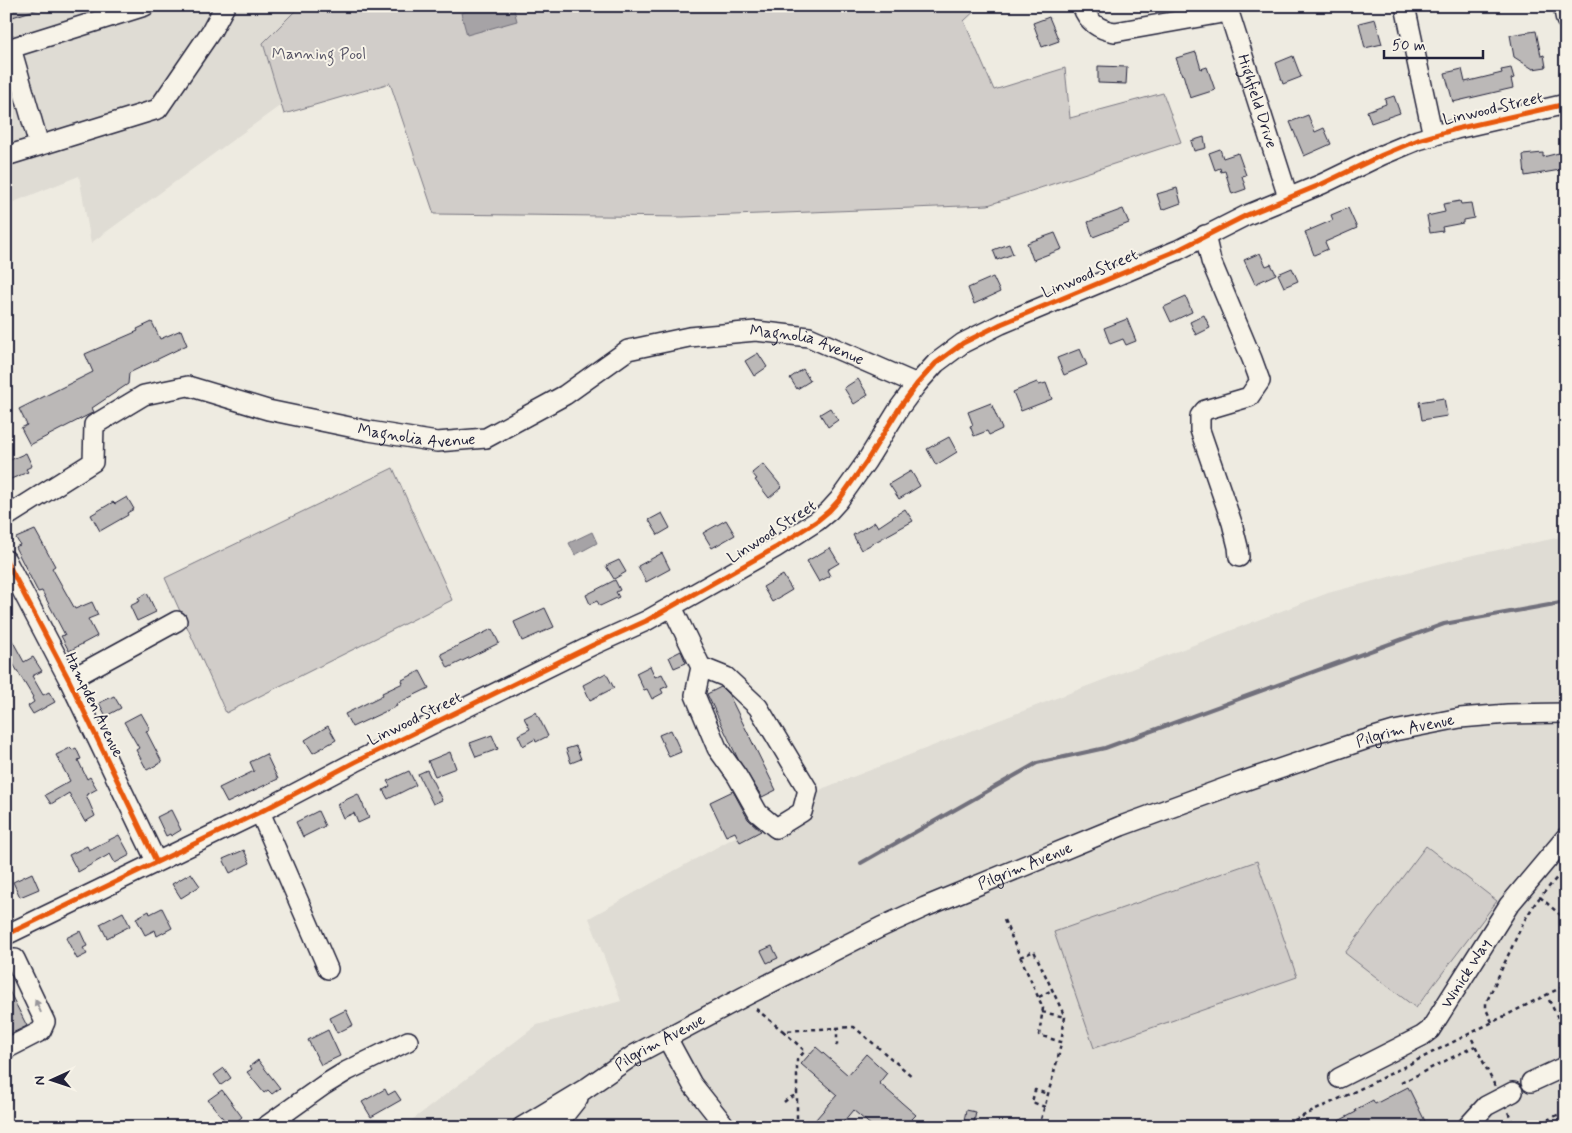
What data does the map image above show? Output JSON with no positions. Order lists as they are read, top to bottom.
{
  "streets": {
    "street": [
      "Highfield Drive",
      "Linwood Street",
      "Magnolia Avenue",
      "Hampden Avenue",
      "Pilgrim Avenue",
      "Winick Way"
    ]
  },
  "crossings": [
    ["Highfield Drive", "Linwood Street"],
    ["Linwood Street", "Magnolia Avenue"],
    ["Linwood Street", "Hampden Avenue"]
  ],
  "parks": ["Manning Pool"],
  "scale_bar": "50 m",
  "north": "left"
}
